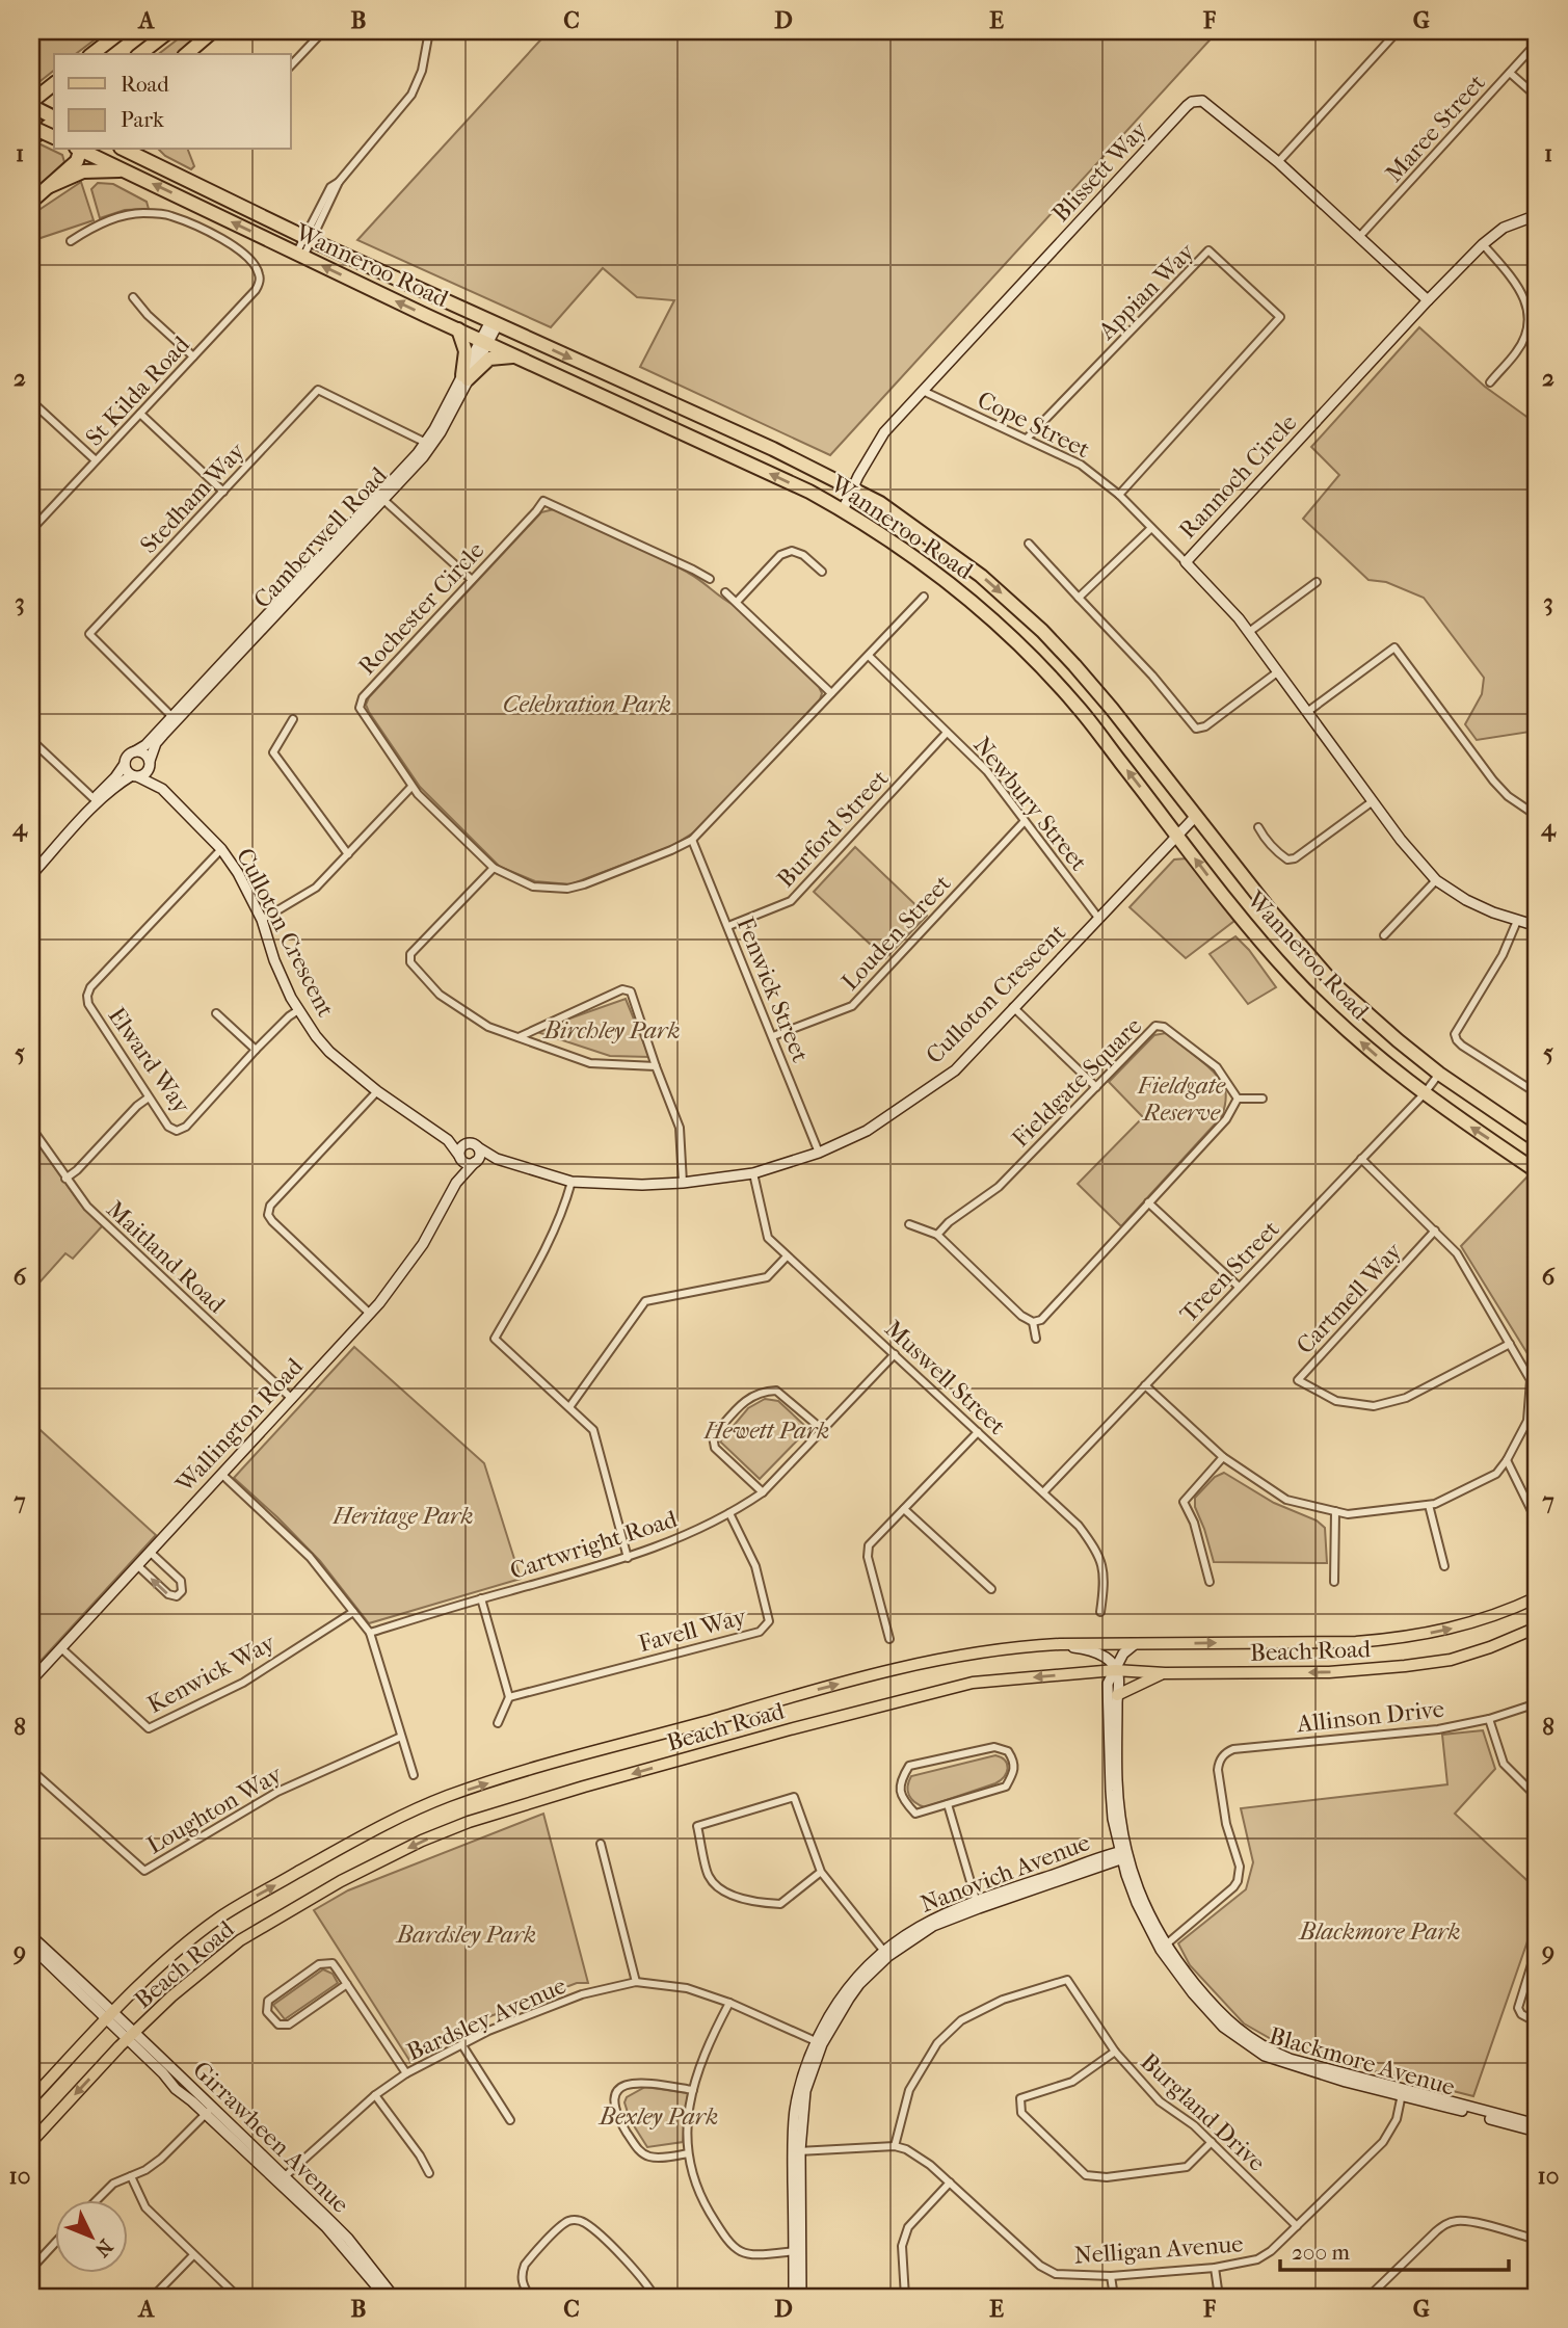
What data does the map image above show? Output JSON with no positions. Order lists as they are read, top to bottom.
{
  "streets": {
    "highway": ["Wanneroo Road"],
    "main road": ["Beach Road"],
    "street": [
      "Maree Street",
      "Blissett Way",
      "Appian Way",
      "St Kilda Road",
      "Cope Street",
      "Rannoch Circle",
      "Stedham Way",
      "Camberwell Road",
      "Rochester Circle",
      "Newbury Street",
      "Burford Street",
      "Culloton Crescent",
      "Louden Street",
      "Fenwick Street",
      "Elward Way",
      "Fieldgate Square",
      "Maitland Road",
      "Treen Street",
      "Cartmell Way",
      "Muswell Street",
      "Wallington Road",
      "Cartwright Road",
      "Favell Way",
      "Kenwick Way",
      "Allinson Drive",
      "Loughton Way",
      "Nanovich Avenue",
      "Bardsley Avenue",
      "Blackmore Avenue",
      "Burgland Drive",
      "Girrawheen Avenue",
      "Nelligan Avenue"
    ]
  },
  "crossings": [
    ["Maree Street", "Blissett Way"],
    ["Blissett Way", "Wanneroo Road"],
    ["Blissett Way", "Cope Street"],
    ["Blissett Way", "Rannoch Circle"],
    ["Wanneroo Road", "Camberwell Road"],
    ["Wanneroo Road", "Culloton Crescent"],
    ["Wanneroo Road", "Treen Street"],
    ["Appian Way", "Cope Street"],
    ["Cope Street", "Rannoch Circle"],
    ["Stedham Way", "Camberwell Road"],
    ["Camberwell Road", "Culloton Crescent"],
    ["Rochester Circle", "Newbury Street"],
    ["Rochester Circle", "Fenwick Street"],
    ["Newbury Street", "Burford Street"],
    ["Newbury Street", "Culloton Crescent"],
    ["Newbury Street", "Louden Street"],
    ["Burford Street", "Fenwick Street"],
    ["Culloton Crescent", "Fenwick Street"],
    ["Culloton Crescent", "Elward Way"],
    ["Culloton Crescent", "Muswell Street"],
    ["Culloton Crescent", "Wallington Road"],
    ["Louden Street", "Fenwick Street"],
    ["Maitland Road", "Wallington Road"],
    ["Treen Street", "Muswell Street"],
    ["Muswell Street", "Cartwright Road"],
    ["Wallington Road", "Kenwick Way"],
    ["Cartwright Road", "Favell Way"],
    ["Beach Road", "Blackmore Avenue"],
    ["Beach Road", "Girrawheen Avenue"],
    ["Allinson Drive", "Blackmore Avenue"],
    ["Nanovich Avenue", "Bardsley Avenue"],
    ["Nanovich Avenue", "Blackmore Avenue"],
    ["Bardsley Avenue", "Girrawheen Avenue"],
    ["Blackmore Avenue", "Nelligan Avenue"],
    ["Burgland Drive", "Nelligan Avenue"]
  ],
  "parks": [
    "Celebration Park",
    "Birchley Park",
    "Fieldgate Reserve",
    "Hewett Park",
    "Heritage Park",
    "Blackmore Park",
    "Bardsley Park",
    "Bexley Park"
  ],
  "legend": ["Road", "Park"],
  "scale_bar": "200 m",
  "north": "bottom right",
  "grid": {
    "columns": [
      "A",
      "B",
      "C",
      "D",
      "E",
      "F",
      "G"
    ],
    "rows": [
      "1",
      "2",
      "3",
      "4",
      "5",
      "6",
      "7",
      "8",
      "9",
      "10"
    ]
  }
}
